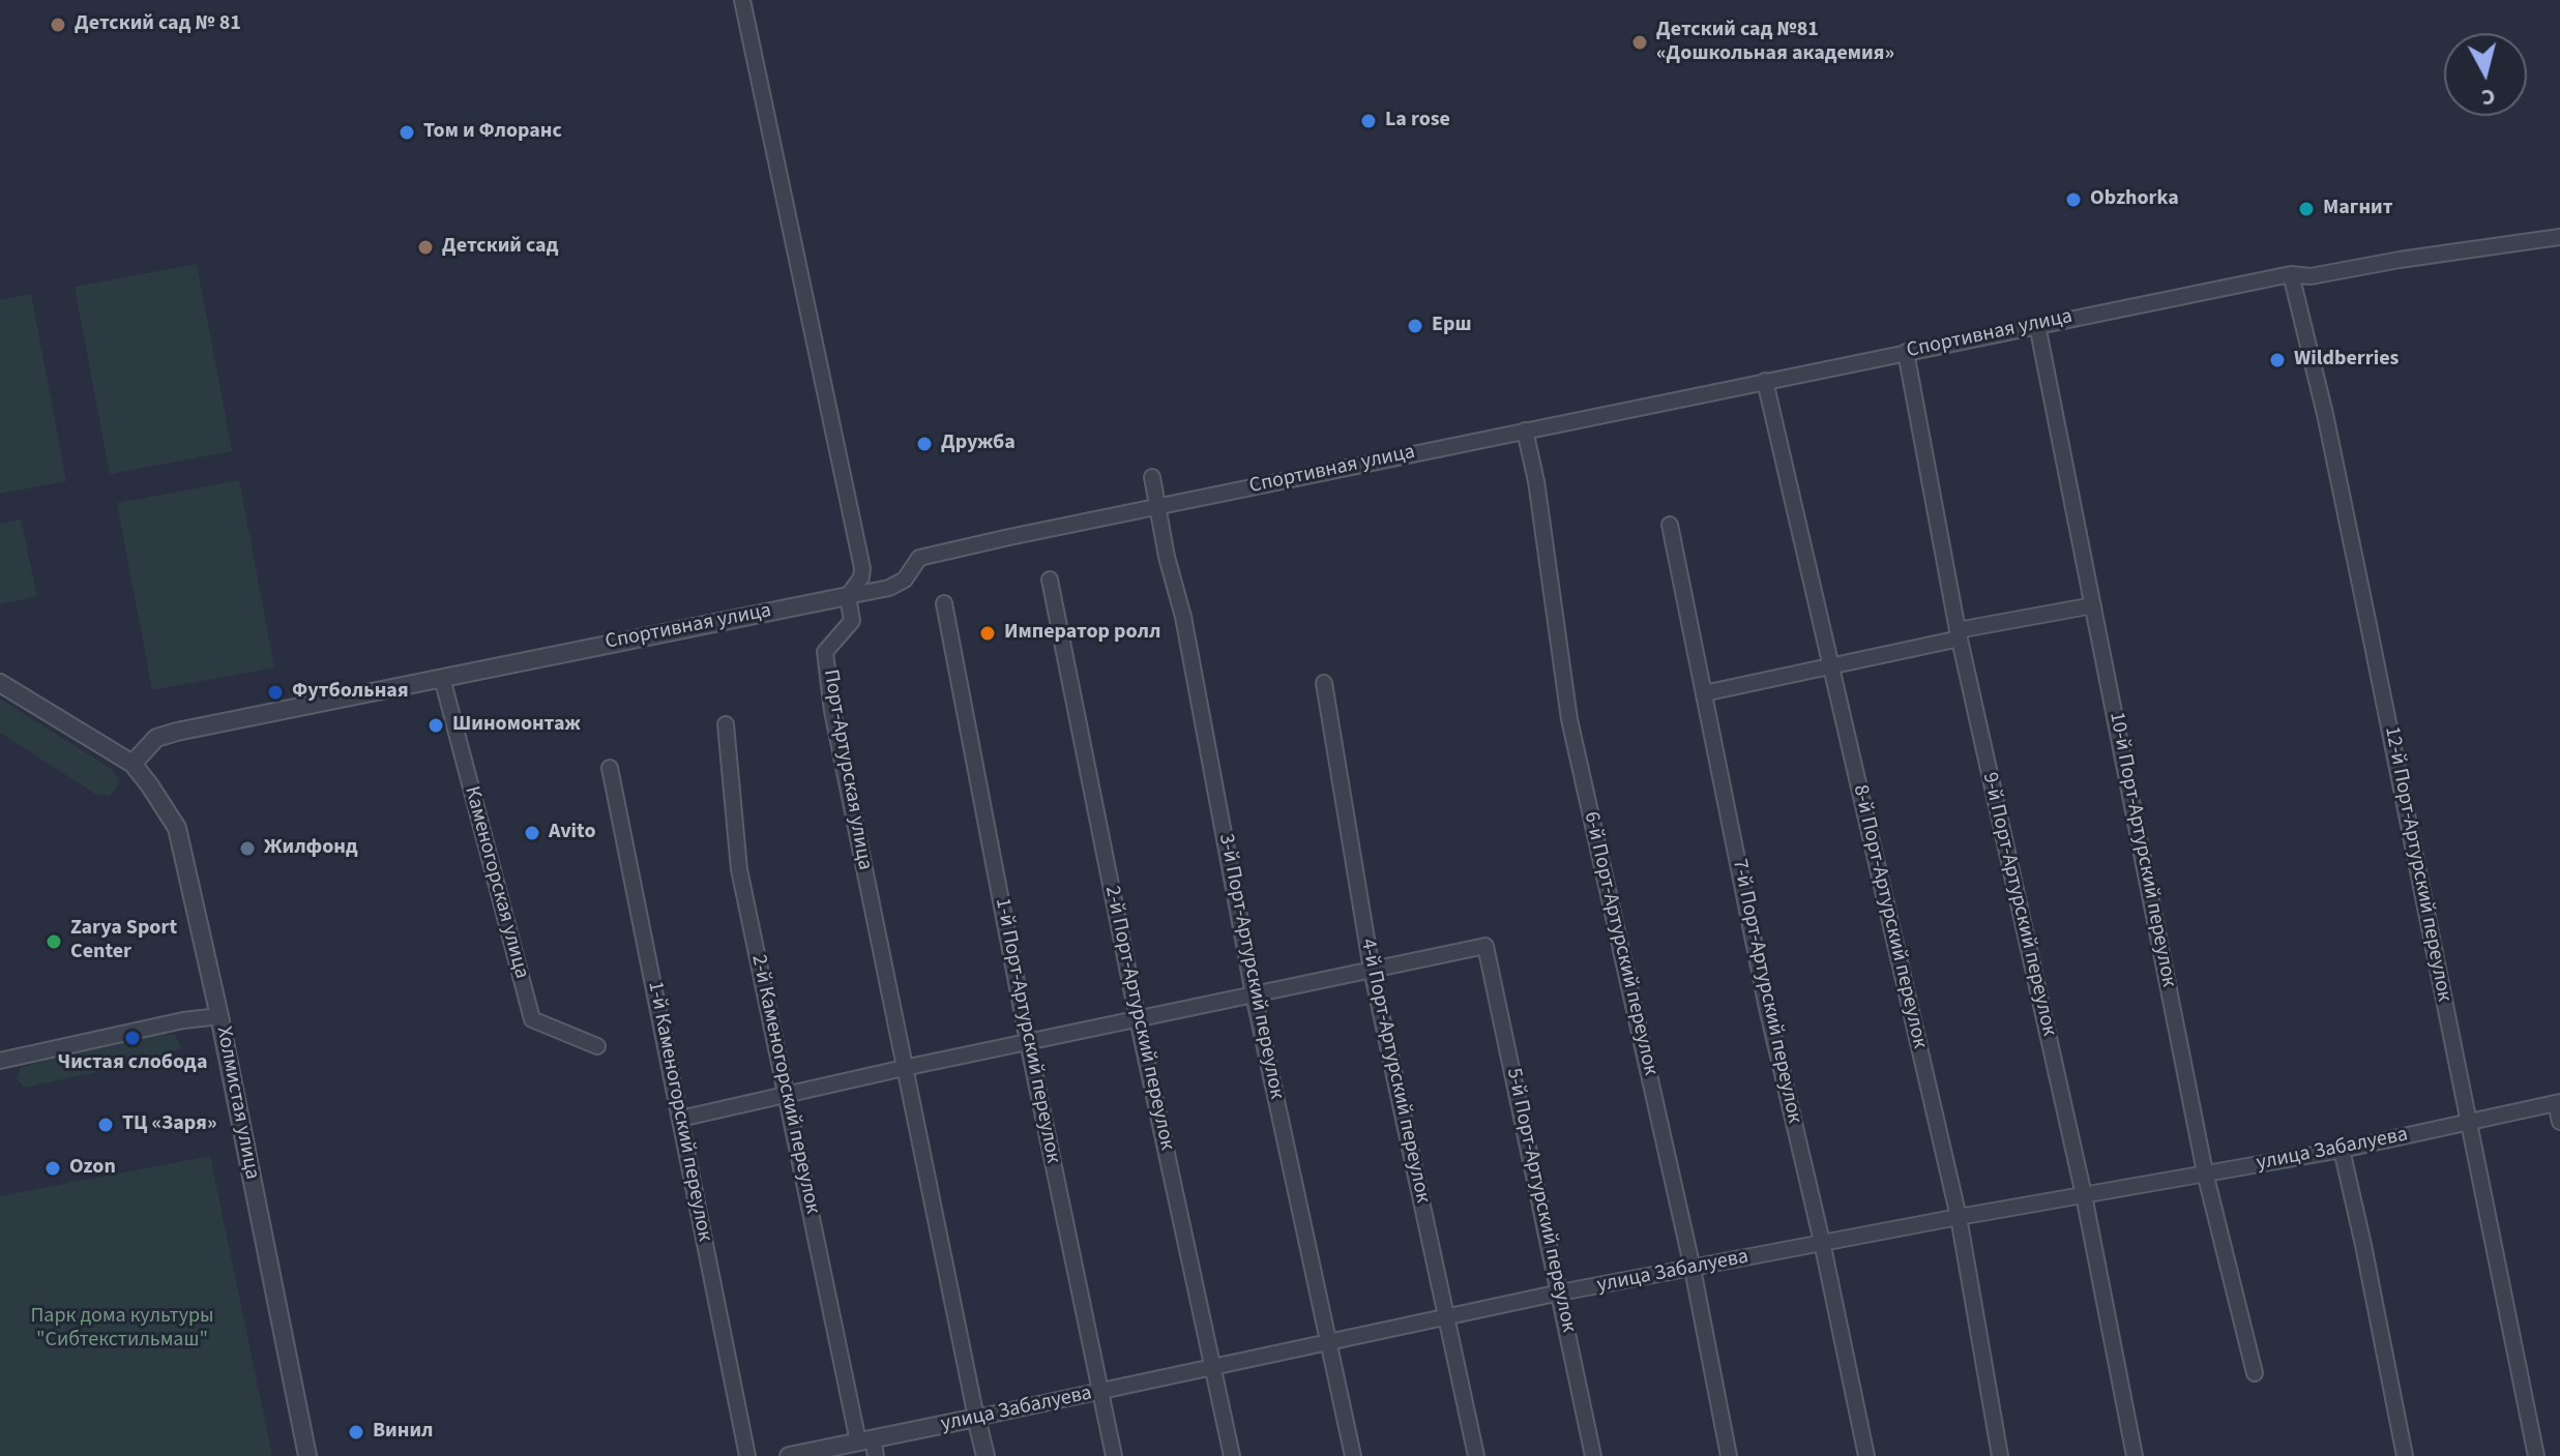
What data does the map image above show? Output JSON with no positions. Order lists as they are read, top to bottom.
{
  "streets": {
    "street": [
      "Спортивная улица",
      "Порт-Артурская улица",
      "10-й Порт-Артурский переулок",
      "12-й Порт-Артурский переулок",
      "Каменогорская улица",
      "9-й Порт-Артурский переулок",
      "8-й Порт-Артурский переулок",
      "6-й Порт-Артурский переулок",
      "3-й Порт-Артурский переулок",
      "7-й Порт-Артурский переулок",
      "2-й Порт-Артурский переулок",
      "1-й Порт-Артурский переулок",
      "4-й Порт-Артурский переулок",
      "2-й Каменогорский переулок",
      "Холмистая улица",
      "1-й Каменогорский переулок",
      "улица Забалуева",
      "5-й Порт-Артурский переулок"
    ]
  },
  "crossings": [
    ["Спортивная улица", "Порт-Артурская улица"],
    ["Спортивная улица", "10-й Порт-Артурский переулок"],
    ["Спортивная улица", "12-й Порт-Артурский переулок"],
    ["Спортивная улица", "Каменогорская улица"],
    ["Спортивная улица", "9-й Порт-Артурский переулок"],
    ["Спортивная улица", "8-й Порт-Артурский переулок"],
    ["Спортивная улица", "6-й Порт-Артурский переулок"],
    ["Спортивная улица", "3-й Порт-Артурский переулок"],
    ["Спортивная улица", "Холмистая улица"],
    ["Порт-Артурская улица", "улица Забалуева"],
    ["10-й Порт-Артурский переулок", "улица Забалуева"],
    ["12-й Порт-Артурский переулок", "улица Забалуева"],
    ["9-й Порт-Артурский переулок", "улица Забалуева"],
    ["8-й Порт-Артурский переулок", "улица Забалуева"],
    ["6-й Порт-Артурский переулок", "улица Забалуева"],
    ["3-й Порт-Артурский переулок", "улица Забалуева"],
    ["7-й Порт-Артурский переулок", "улица Забалуева"],
    ["2-й Порт-Артурский переулок", "улица Забалуева"],
    ["1-й Порт-Артурский переулок", "улица Забалуева"],
    ["4-й Порт-Артурский переулок", "улица Забалуева"],
    ["4-й Порт-Артурский переулок", "5-й Порт-Артурский переулок"],
    ["2-й Каменогорский переулок", "улица Забалуева"],
    ["улица Забалуева", "5-й Порт-Артурский переулок"]
  ],
  "parks": ["Парк дома культуры \"Сибтекстильмаш\""],
  "places": [
    "Детский сад № 81",
    "Детский сад №81 «Дошкольная академия»",
    "La rose",
    "Том и Флоранс",
    "Obzhorka",
    "Магнит",
    "Детский сад",
    "Ерш",
    "Wildberries",
    "Дружба",
    "Император ролл",
    "Футбольная",
    "Шиномонтаж",
    "Avito",
    "Жилфонд",
    "Zarya Sport Center",
    "Чистая слобода",
    "ТЦ «Заря»",
    "Ozon",
    "Винил"
  ],
  "north": "bottom"
}
